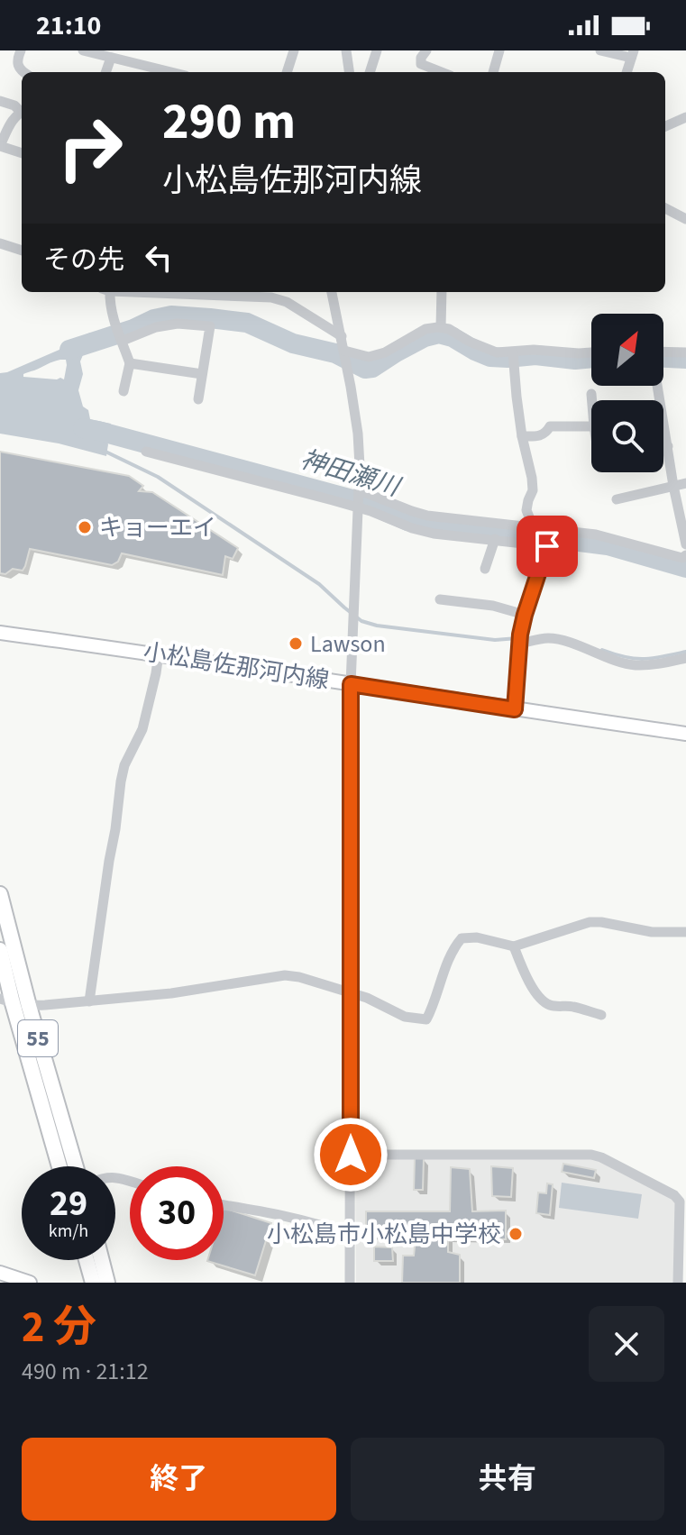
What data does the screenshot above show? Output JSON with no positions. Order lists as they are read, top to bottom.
{
  "streets": {
    "highway": ["55"],
    "main road": ["小松島佐那河内線"]
  },
  "water": ["神田瀬川"],
  "places": ["キョーエイ", "Lawson", "小松島市小松島中学校"],
  "north": "top right",
  "page": {
    "status": "21:10",
    "turn": ["290 m", "小松島佐那河内線"],
    "then": "その先",
    "speed": "29 km/h",
    "limit": "30",
    "heading": ["2 分", "490 m · 21:12"],
    "buttons": ["終了", "共有"]
  }
}
